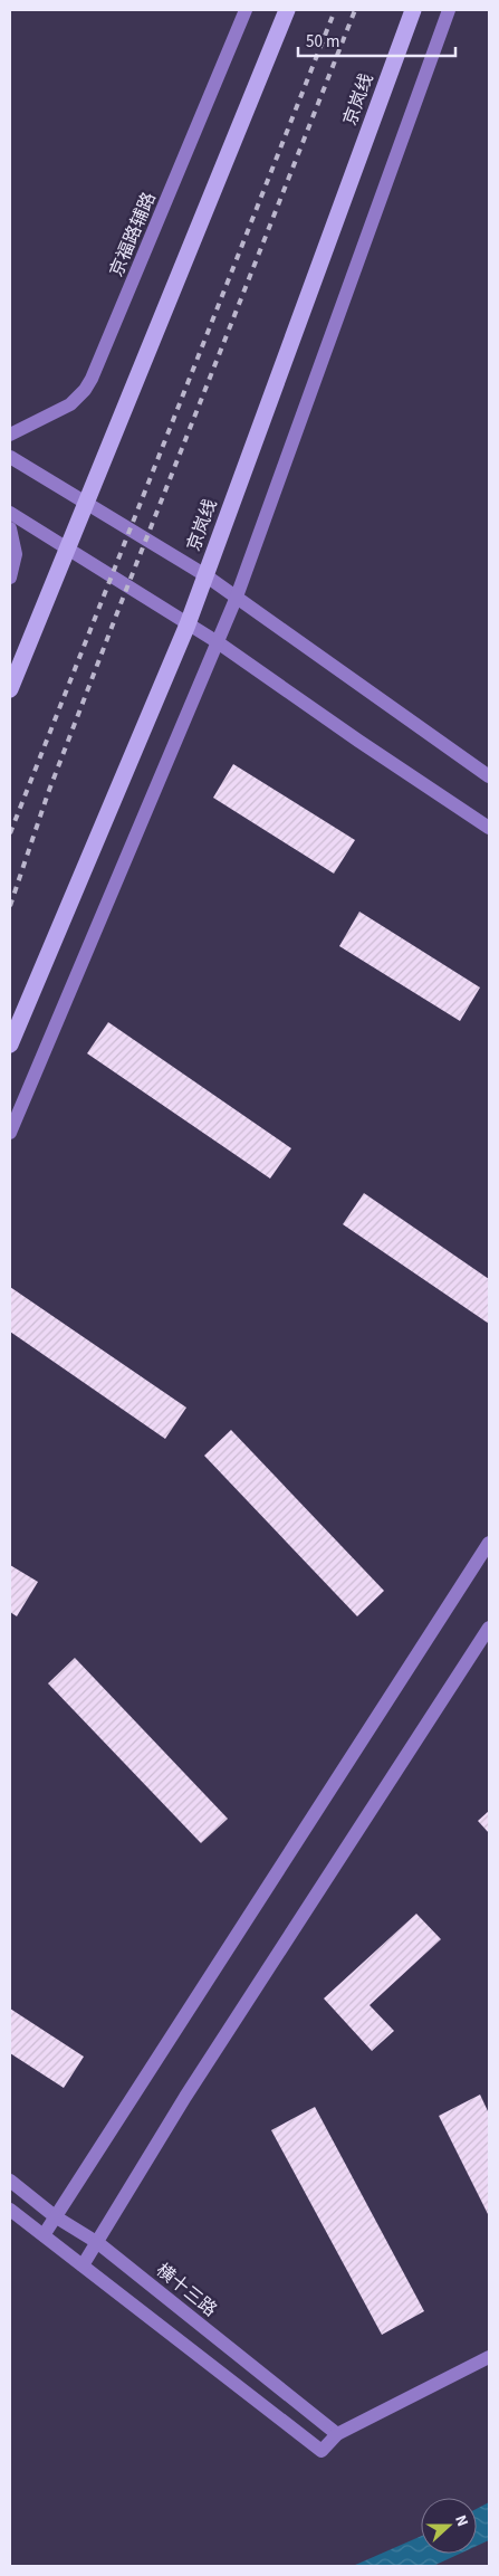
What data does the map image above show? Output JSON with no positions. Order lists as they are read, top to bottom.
{
  "streets": {
    "highway": ["京岚线"],
    "street": ["京福路辅路", "横十三路"]
  },
  "scale_bar": "50 m",
  "north": "right"
}
